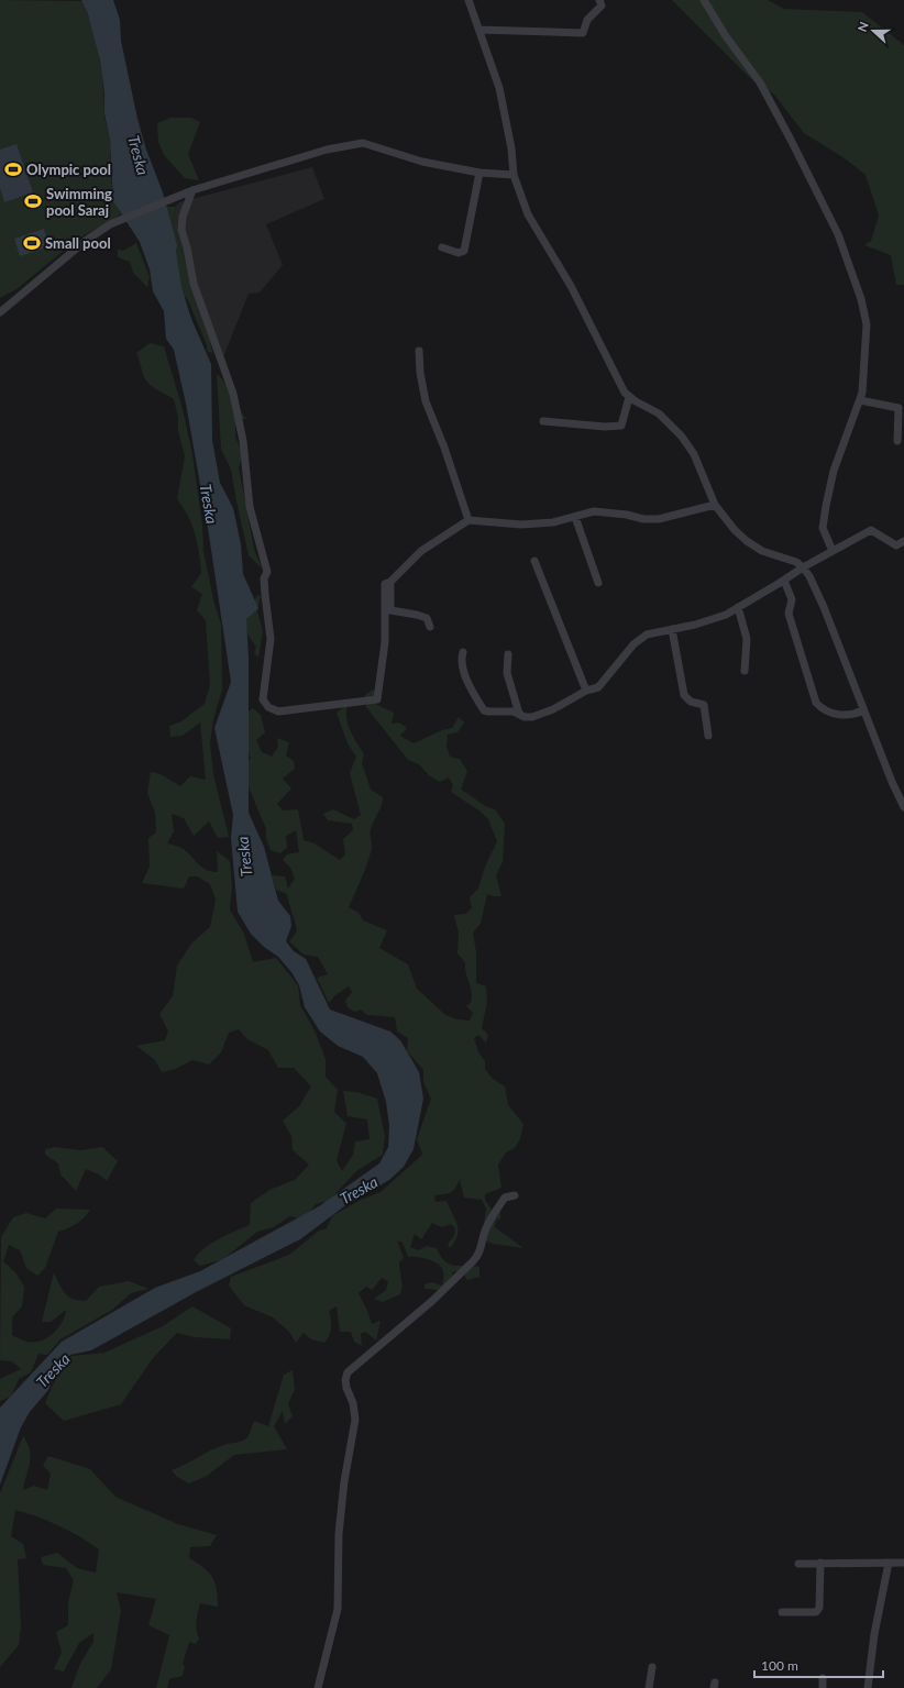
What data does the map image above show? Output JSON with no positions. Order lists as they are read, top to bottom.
{
  "water": ["Treska"],
  "places": {
    "sports": ["Olympic pool", "Swimming pool Saraj", "Small pool"]
  },
  "scale_bar": "100 m",
  "north": "left"
}
